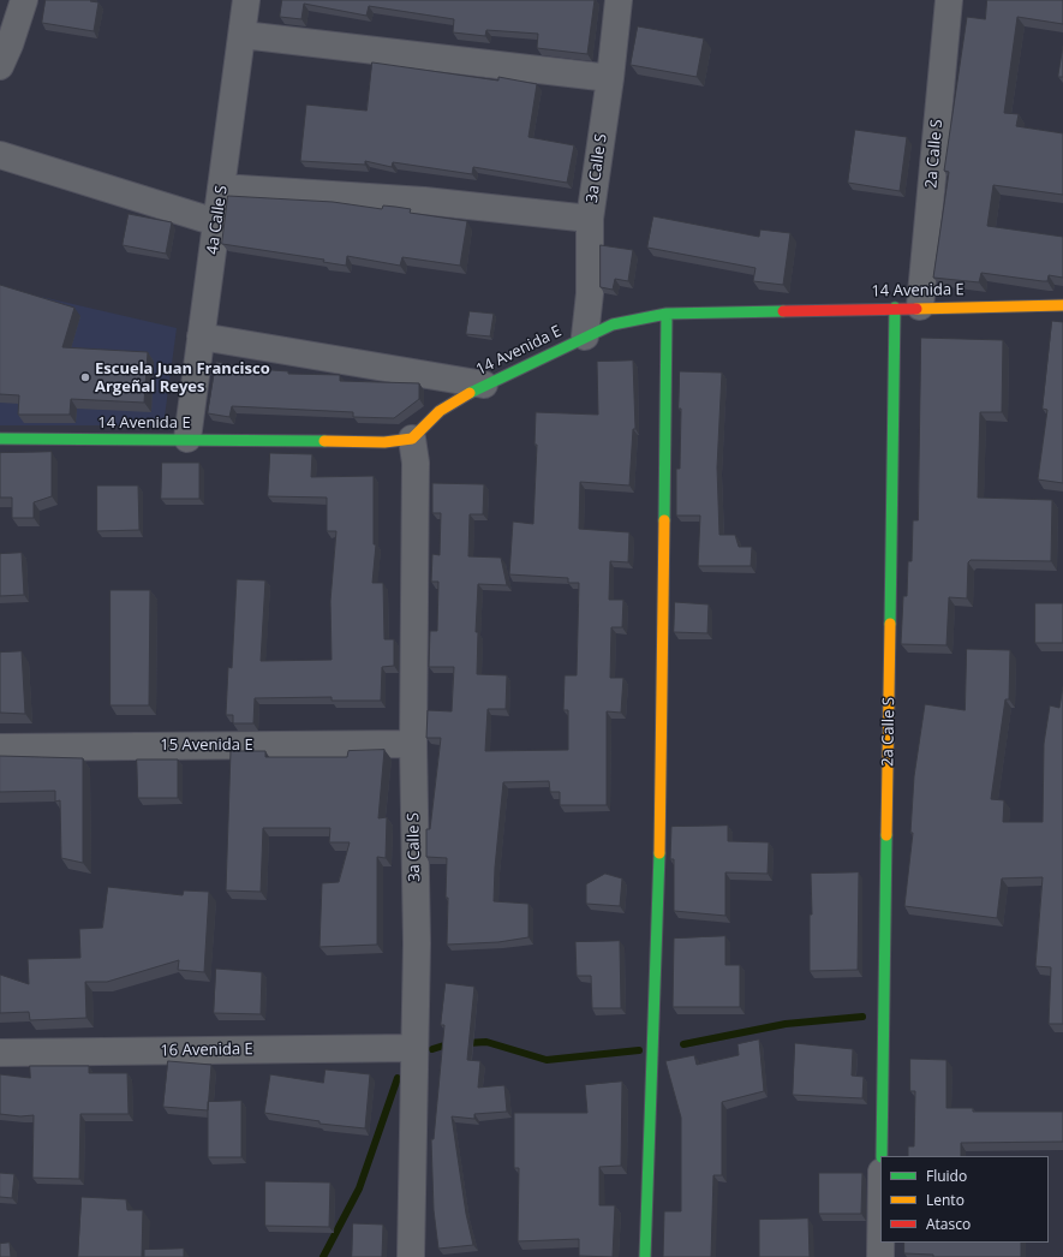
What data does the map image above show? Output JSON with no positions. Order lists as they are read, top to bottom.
{
  "streets": {
    "street": [
      "2a Calle S",
      "3a Calle S",
      "4a Calle S",
      "14 Avenida E",
      "15 Avenida E",
      "16 Avenida E"
    ]
  },
  "crossings": [
    ["2a Calle S", "14 Avenida E"],
    ["3a Calle S", "14 Avenida E"],
    ["3a Calle S", "15 Avenida E"],
    ["3a Calle S", "16 Avenida E"],
    ["4a Calle S", "14 Avenida E"]
  ],
  "places": ["Escuela Juan Francisco Argeñal Reyes"],
  "legend": ["Fluido", "Lento", "Atasco"]
}
